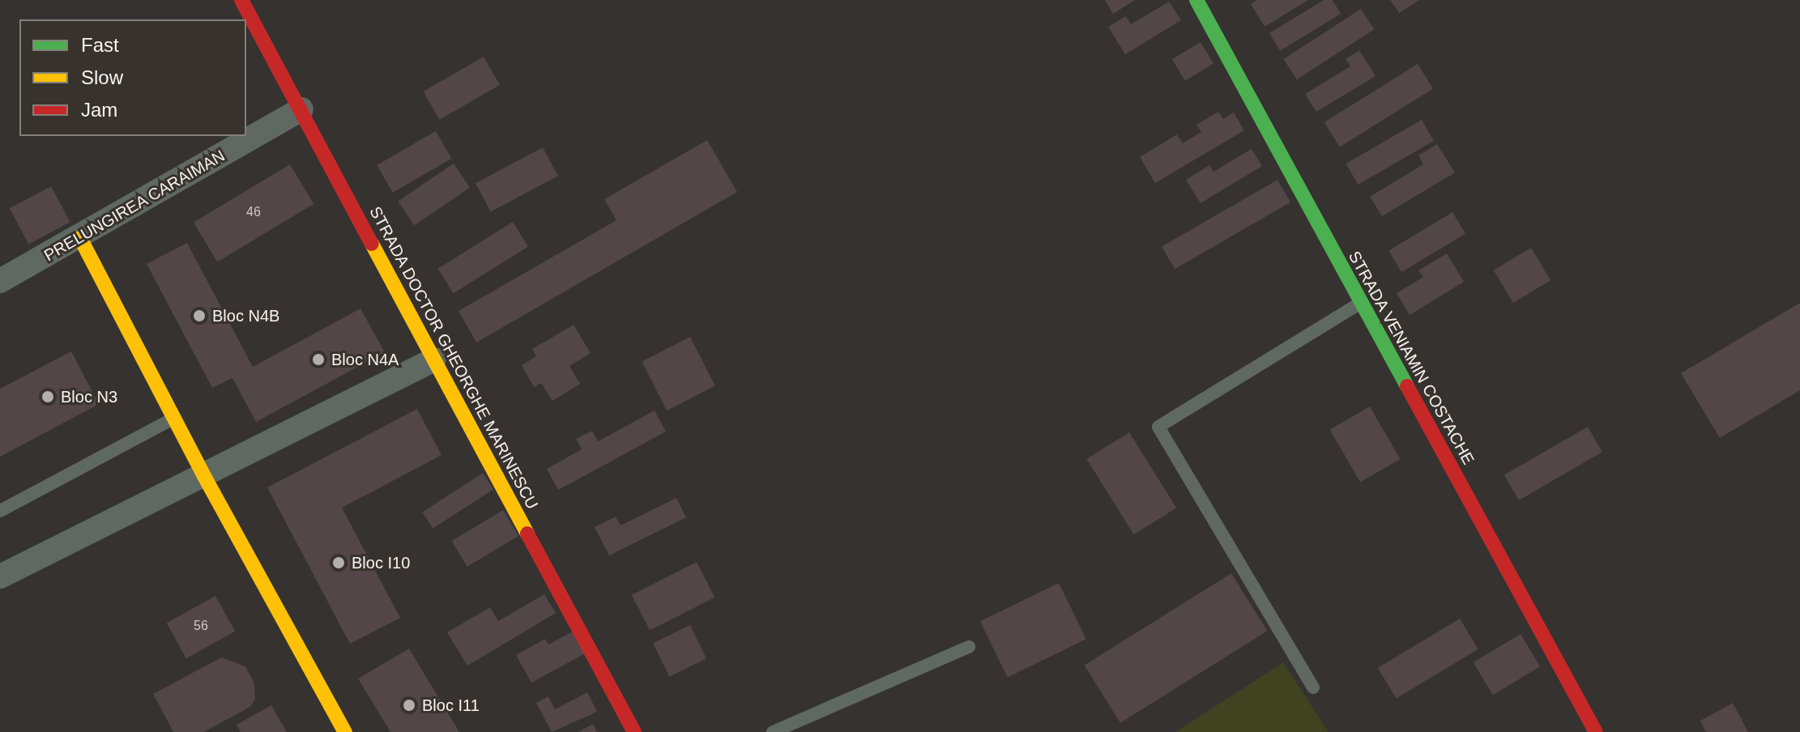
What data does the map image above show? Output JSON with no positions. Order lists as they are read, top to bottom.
{
  "streets": {
    "street": ["PRELUNGIREA CARAIMAN", "STRADA DOCTOR GHEORGHE MARINESCU", "STRADA VENIAMIN COSTACHE"]
  },
  "crossings": [
    ["PRELUNGIREA CARAIMAN", "STRADA DOCTOR GHEORGHE MARINESCU"]
  ],
  "places": [
    "Bloc N4B",
    "Bloc N4A",
    "Bloc N3",
    "Bloc I10",
    "Bloc I11"
  ],
  "house_numbers": ["46", "56"],
  "legend": ["Fast", "Slow", "Jam"]
}
